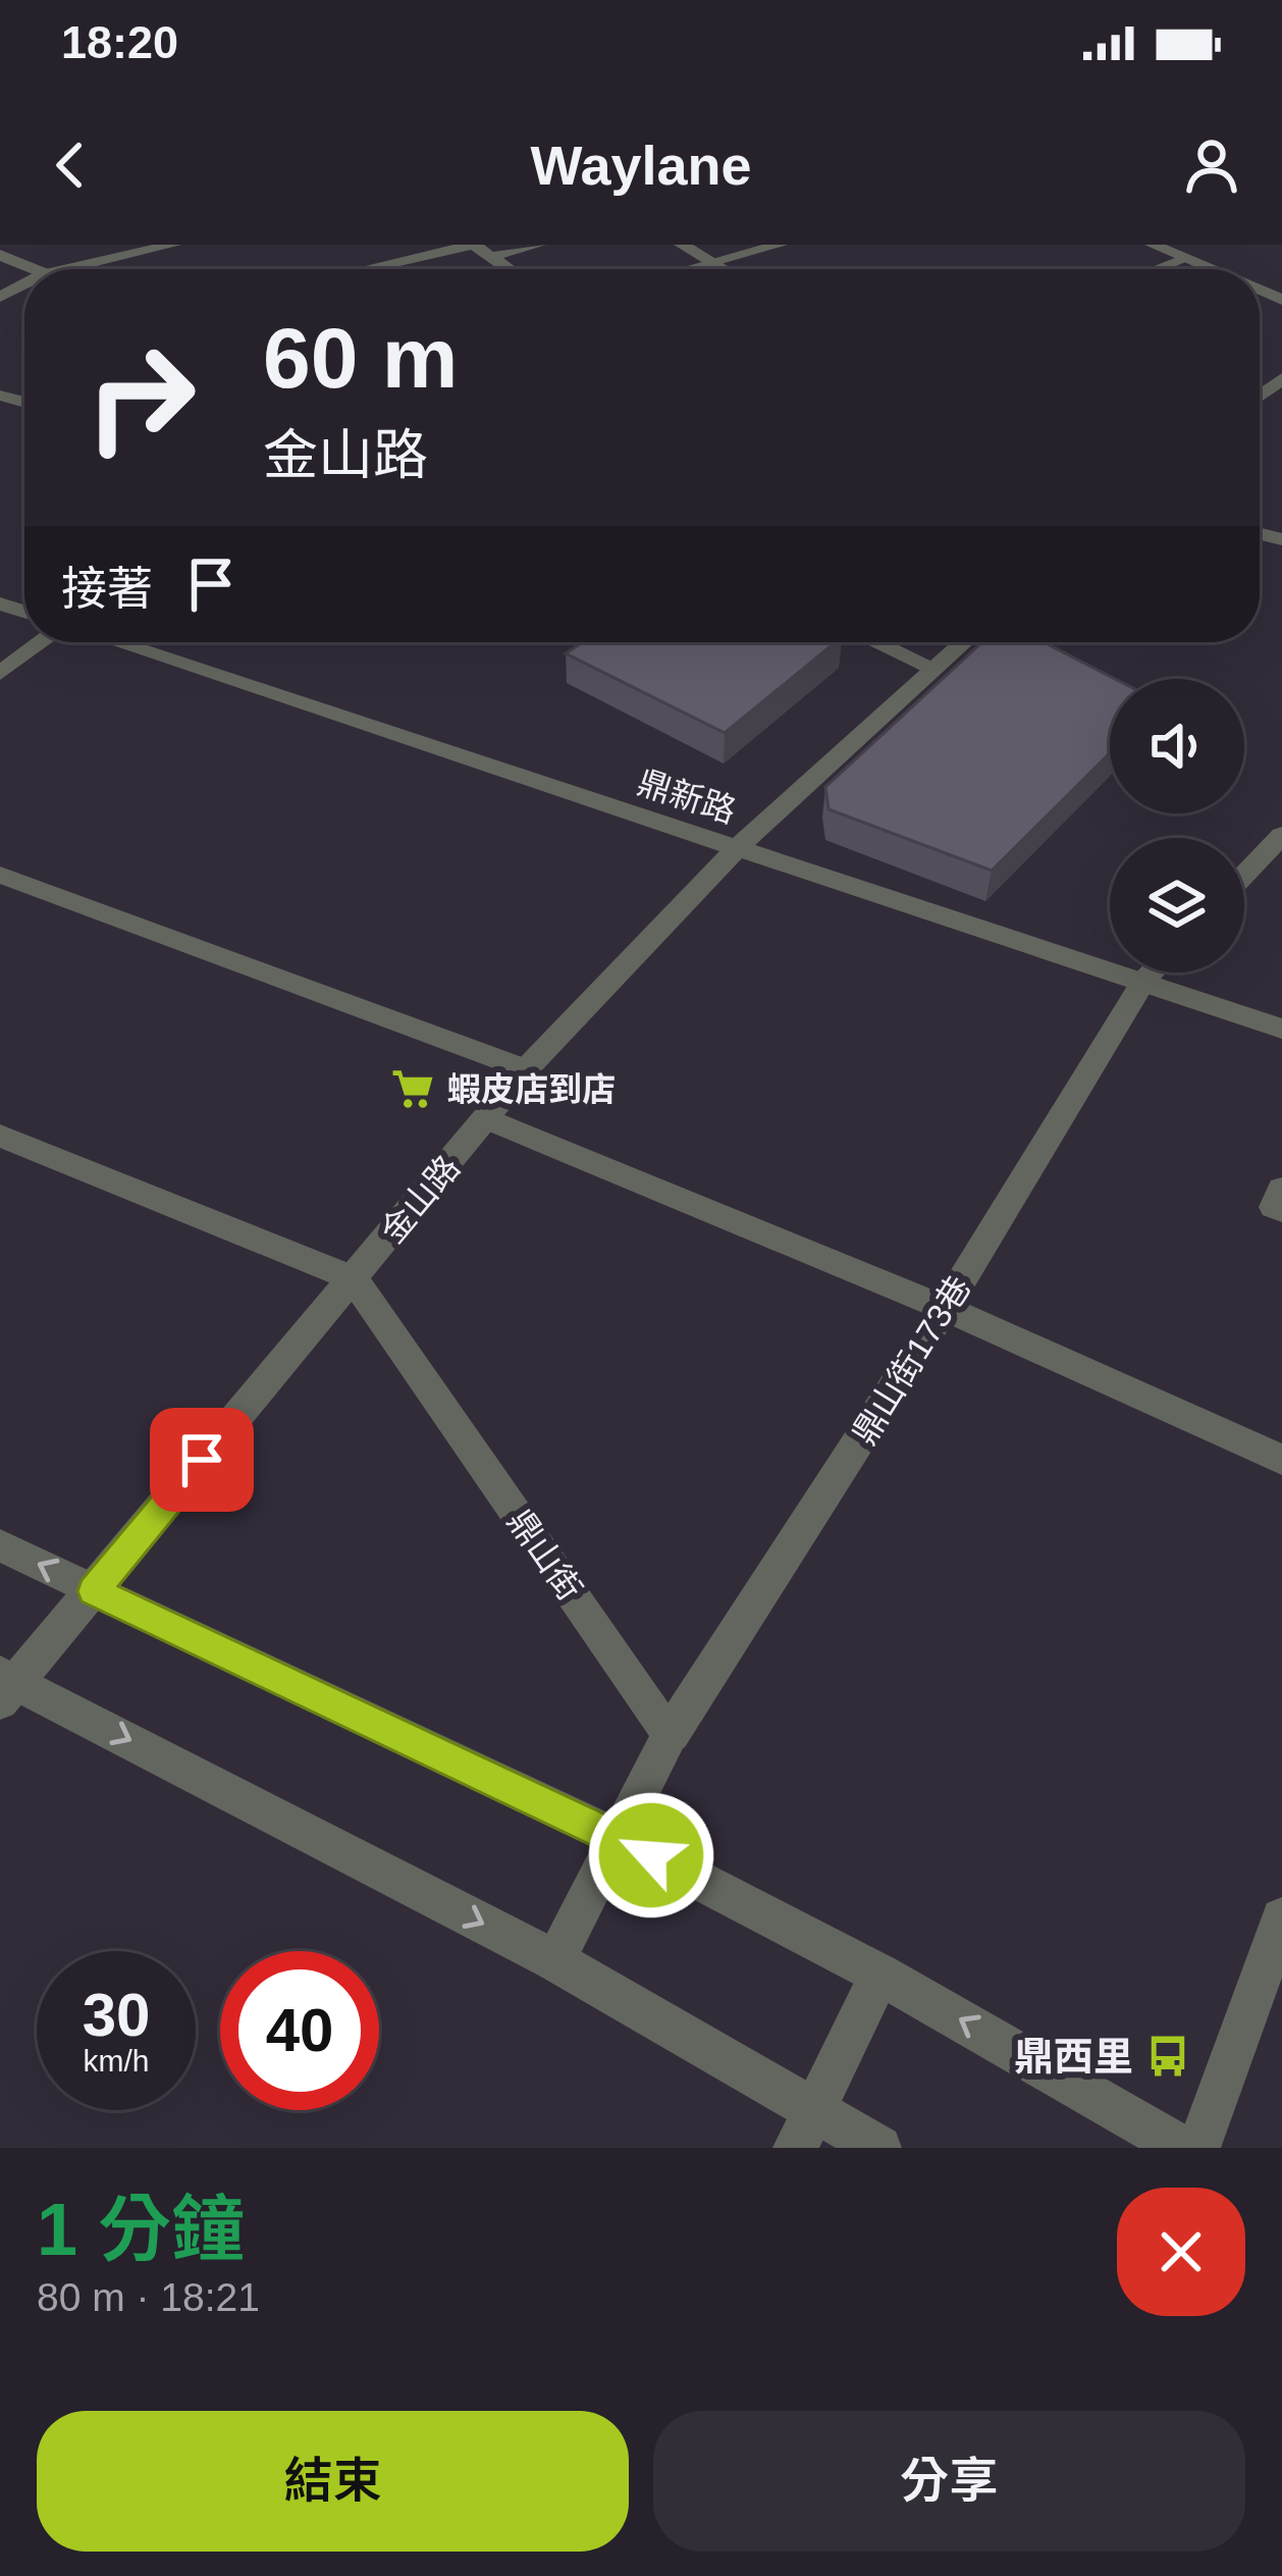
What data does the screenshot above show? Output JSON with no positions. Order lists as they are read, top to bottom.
{
  "streets": {
    "street": [
      "鼎新路",
      "金山路",
      "鼎山街173巷",
      "鼎山街"
    ]
  },
  "crossings": [
    ["鼎新路", "金山路"],
    ["鼎新路", "鼎山街173巷"],
    ["金山路", "鼎山街"],
    ["鼎山街173巷", "鼎山街"]
  ],
  "places": {
    "supermarket": ["蝦皮店到店"],
    "bus stop": ["鼎西里"]
  },
  "page": {
    "status": "18:20",
    "header": "Waylane",
    "turn": ["60 m", "金山路"],
    "then": "接著",
    "speed": "30 km/h",
    "limit": "40",
    "heading": ["1 分鐘", "80 m · 18:21"],
    "buttons": ["結束", "分享"]
  }
}
